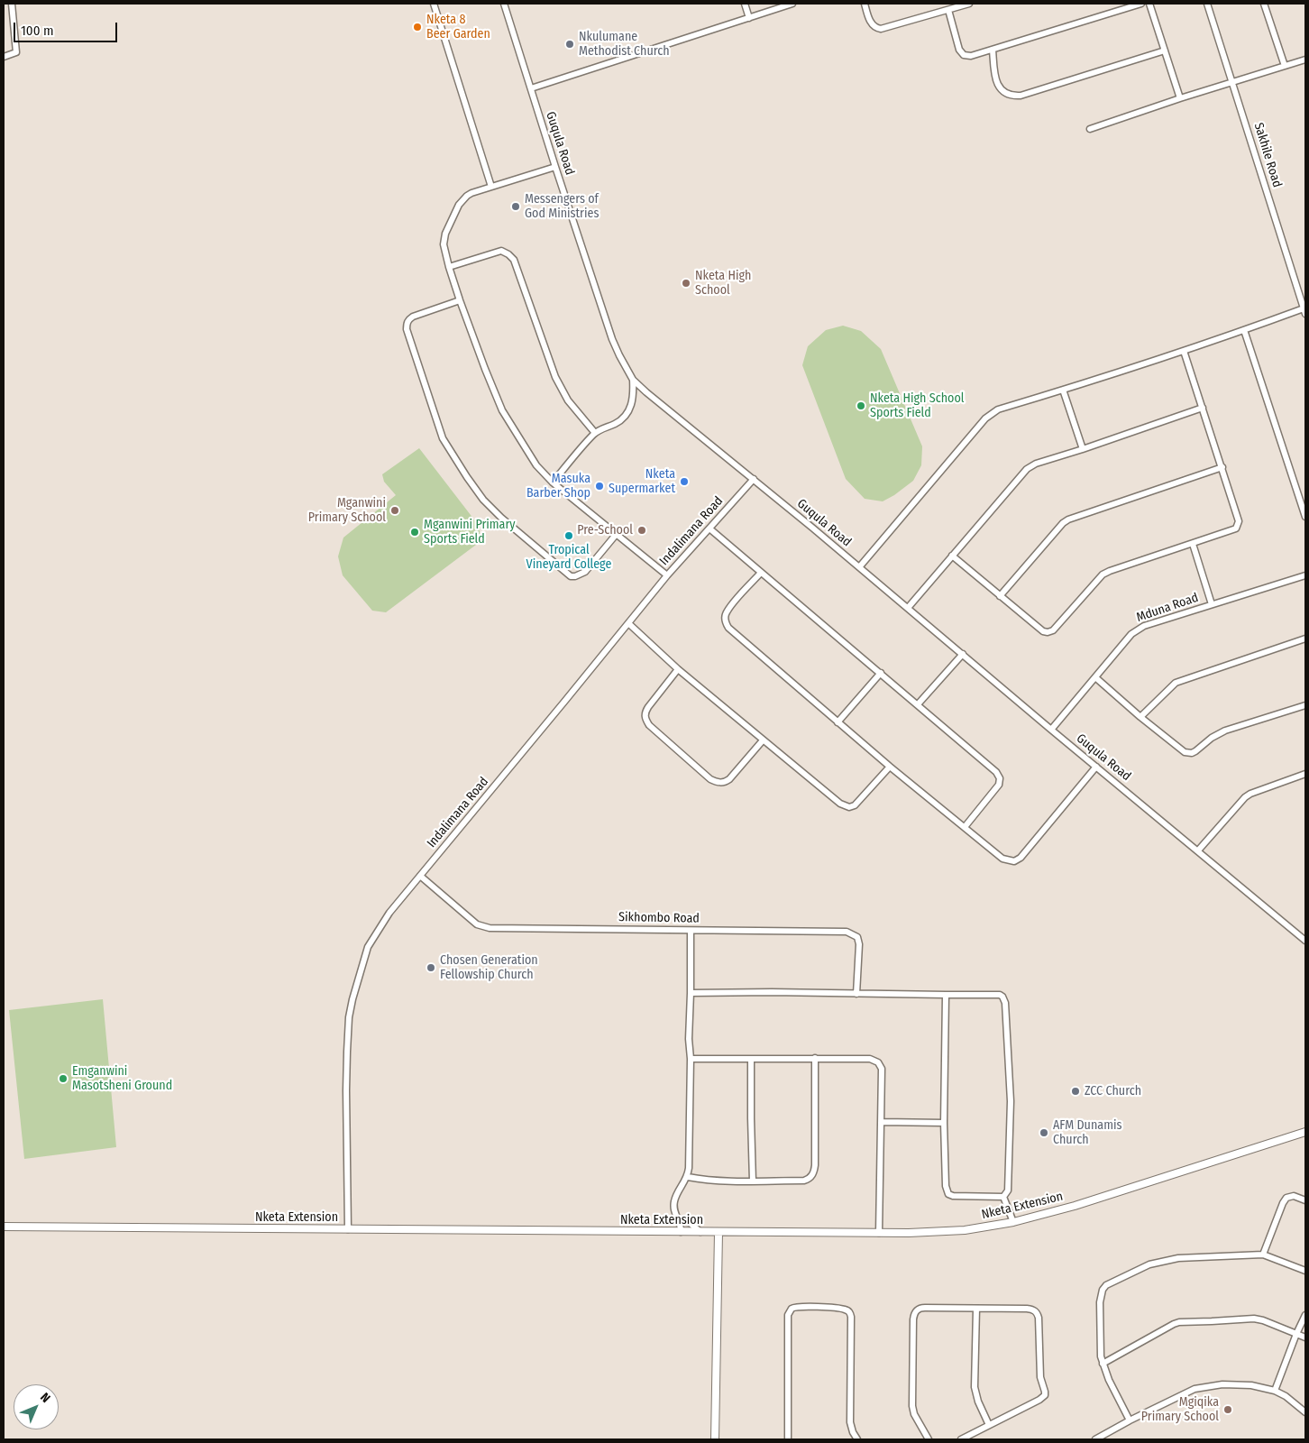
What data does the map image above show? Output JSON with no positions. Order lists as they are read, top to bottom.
{
  "streets": {
    "street": [
      "Guqula Road",
      "Sakhile Road",
      "Indalimana Road",
      "Mduna Road",
      "Sikhombo Road",
      "Nketa Extension"
    ]
  },
  "crossings": [
    ["Guqula Road", "Indalimana Road"],
    ["Guqula Road", "Mduna Road"],
    ["Indalimana Road", "Sikhombo Road"],
    ["Indalimana Road", "Nketa Extension"]
  ],
  "places": [
    "Nketa 8 Beer Garden",
    "Nkulumane Methodist Church",
    "Messengers of God Ministries",
    "Nketa High School",
    "Nketa High School Sports Field",
    "Nketa Supermarket",
    "Masuka Barber Shop",
    "Mganwini Primary School",
    "Pre-School",
    "Mganwini Primary Sports Field",
    "Tropical Vineyard College",
    "Chosen Generation Fellowship Church",
    "Emganwini Masotsheni Ground",
    "ZCC Church",
    "AFM Dunamis Church",
    "Mgiqika Primary School"
  ],
  "scale_bar": "100 m",
  "north": "top right"
}
